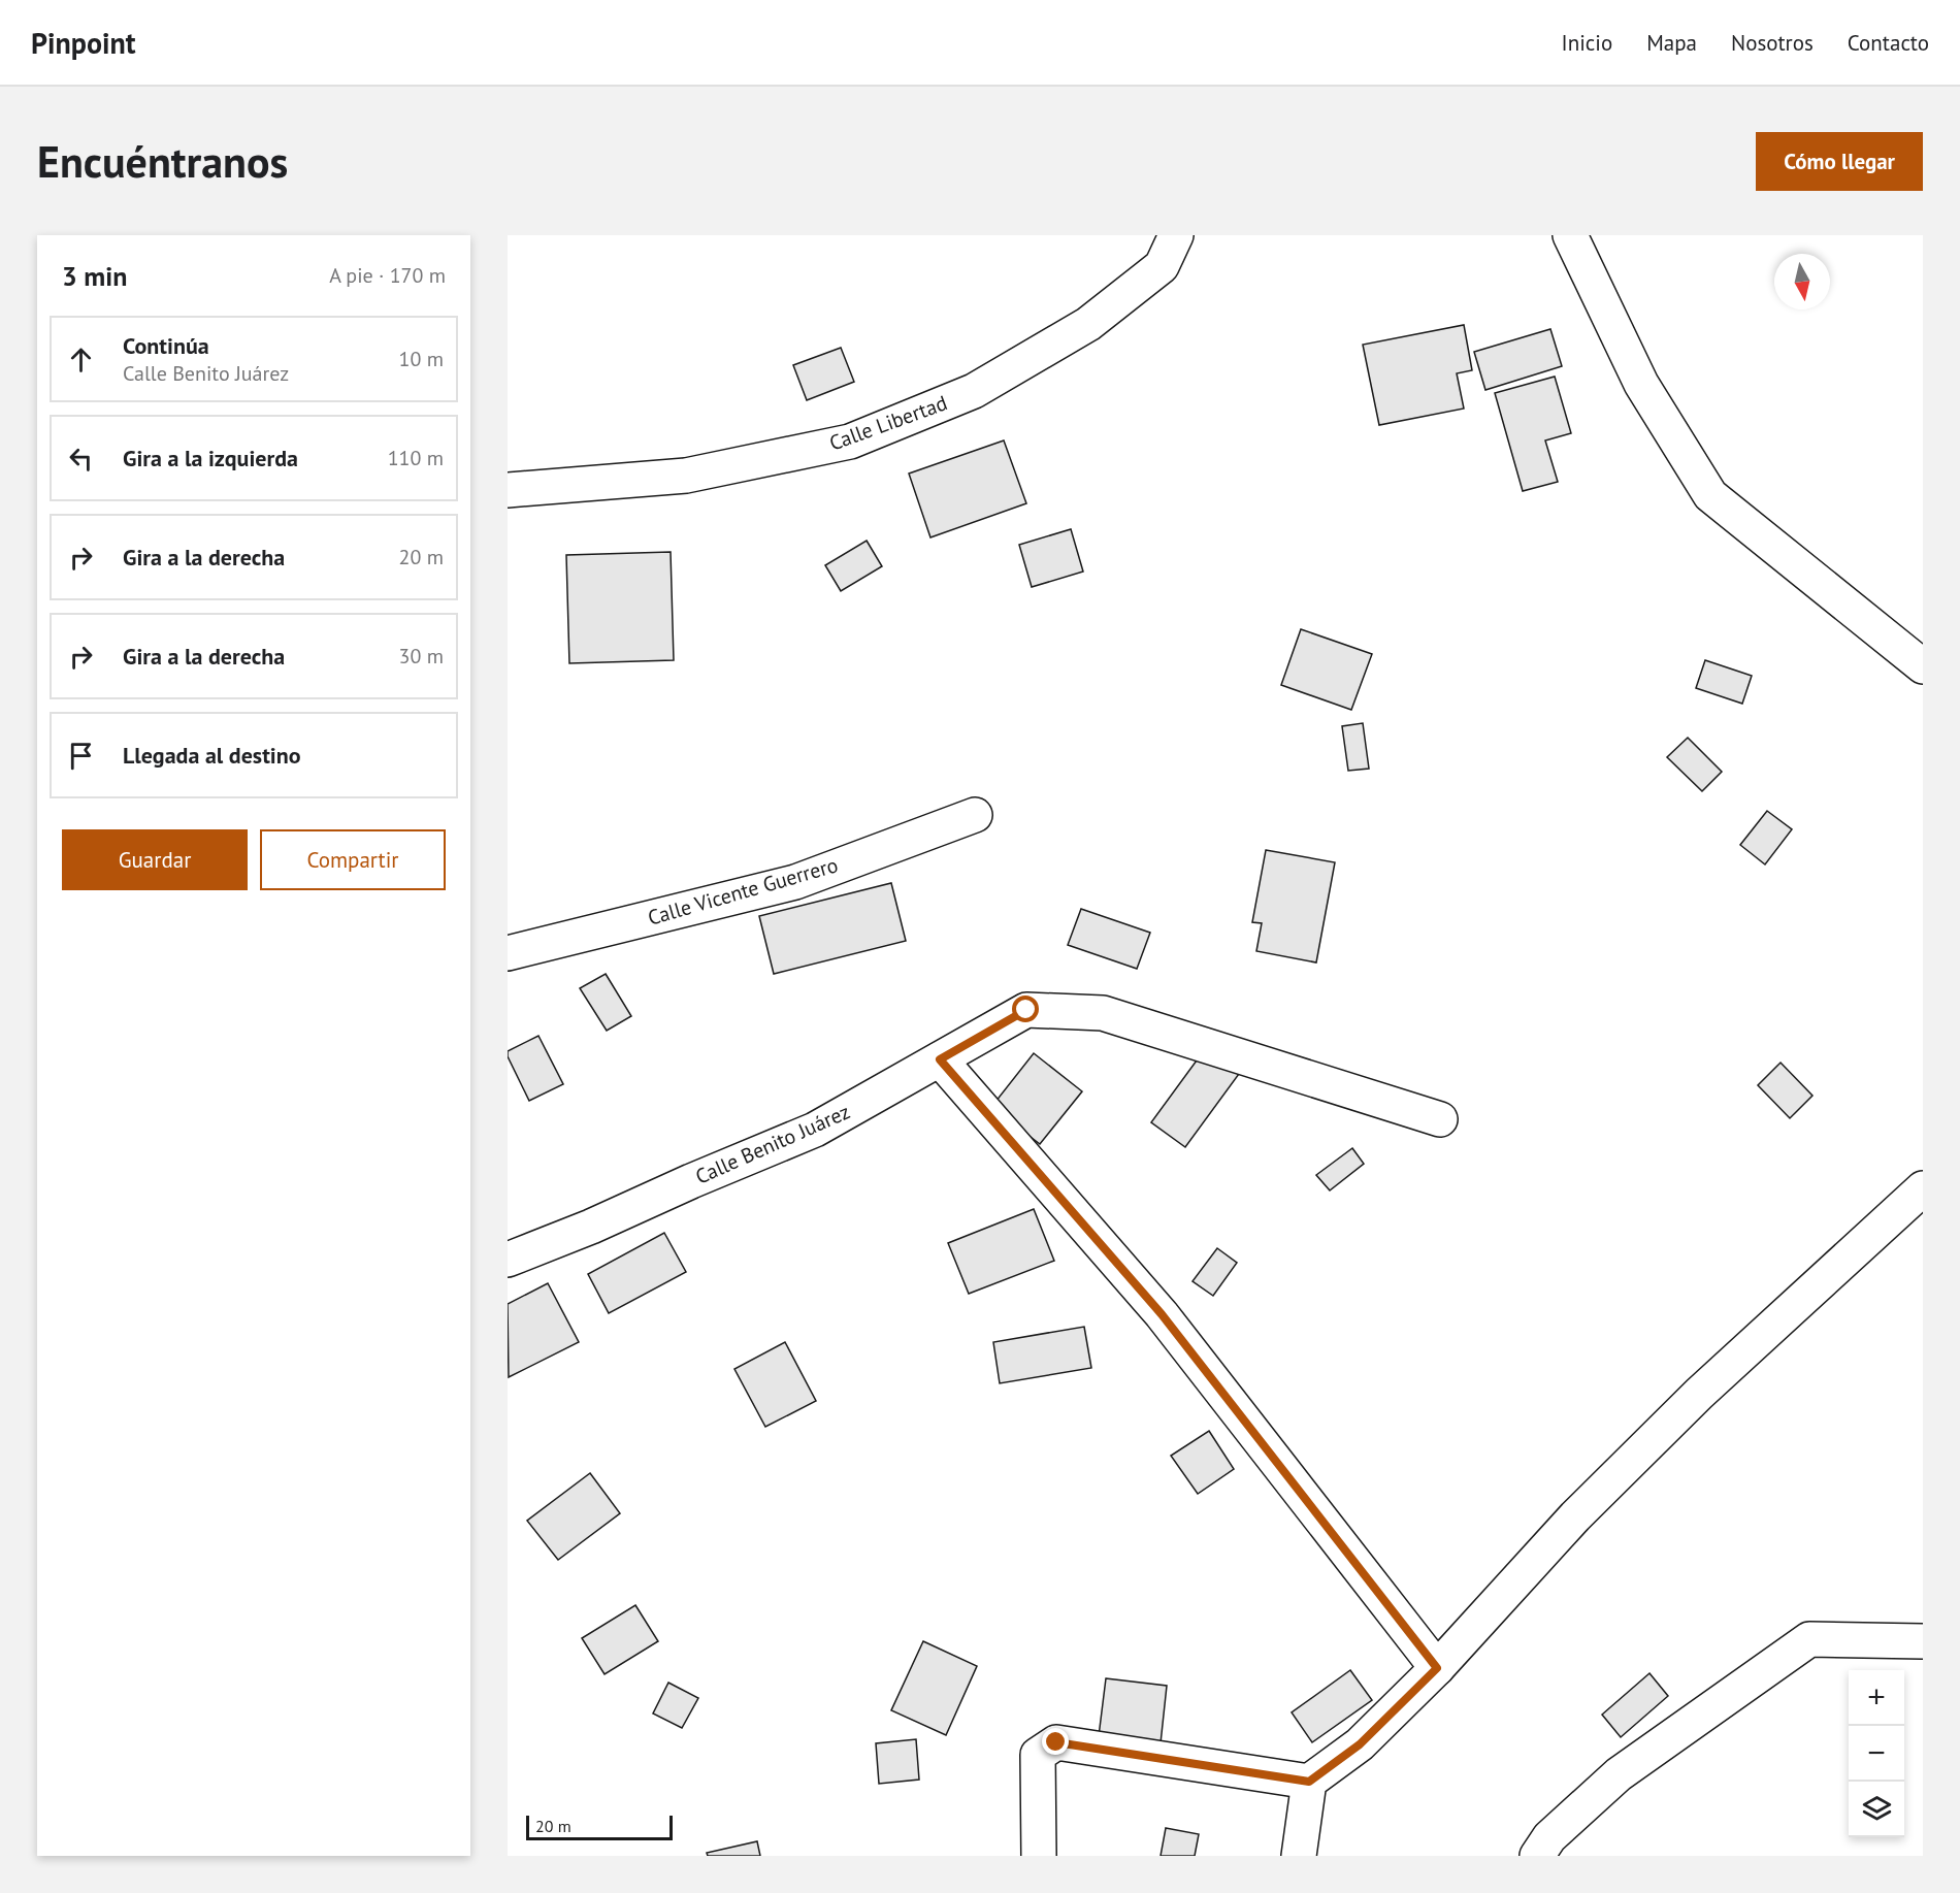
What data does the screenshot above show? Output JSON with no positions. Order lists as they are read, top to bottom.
{
  "streets": {
    "street": ["Calle Libertad", "Calle Vicente Guerrero", "Calle Benito Juárez"]
  },
  "scale_bar": "20 m",
  "north": "bottom",
  "page": {
    "header": "Pinpoint",
    "nav": [
      "Inicio",
      "Mapa",
      "Nosotros",
      "Contacto"
    ],
    "buttons": [
      "Cómo llegar",
      ["Guardar", "Compartir"]
    ],
    "title": "Encuéntranos",
    "heading": ["3 min", "A pie · 170 m"],
    "list": [
      ["Continúa", "Calle Benito Juárez", "10 m"],
      ["Gira a la izquierda", "110 m"],
      ["Gira a la derecha", "20 m"],
      ["Gira a la derecha", "30 m"],
      "Llegada al destino"
    ],
    "map_buttons": ["+", "−"],
    "scale": "20 m"
  }
}
